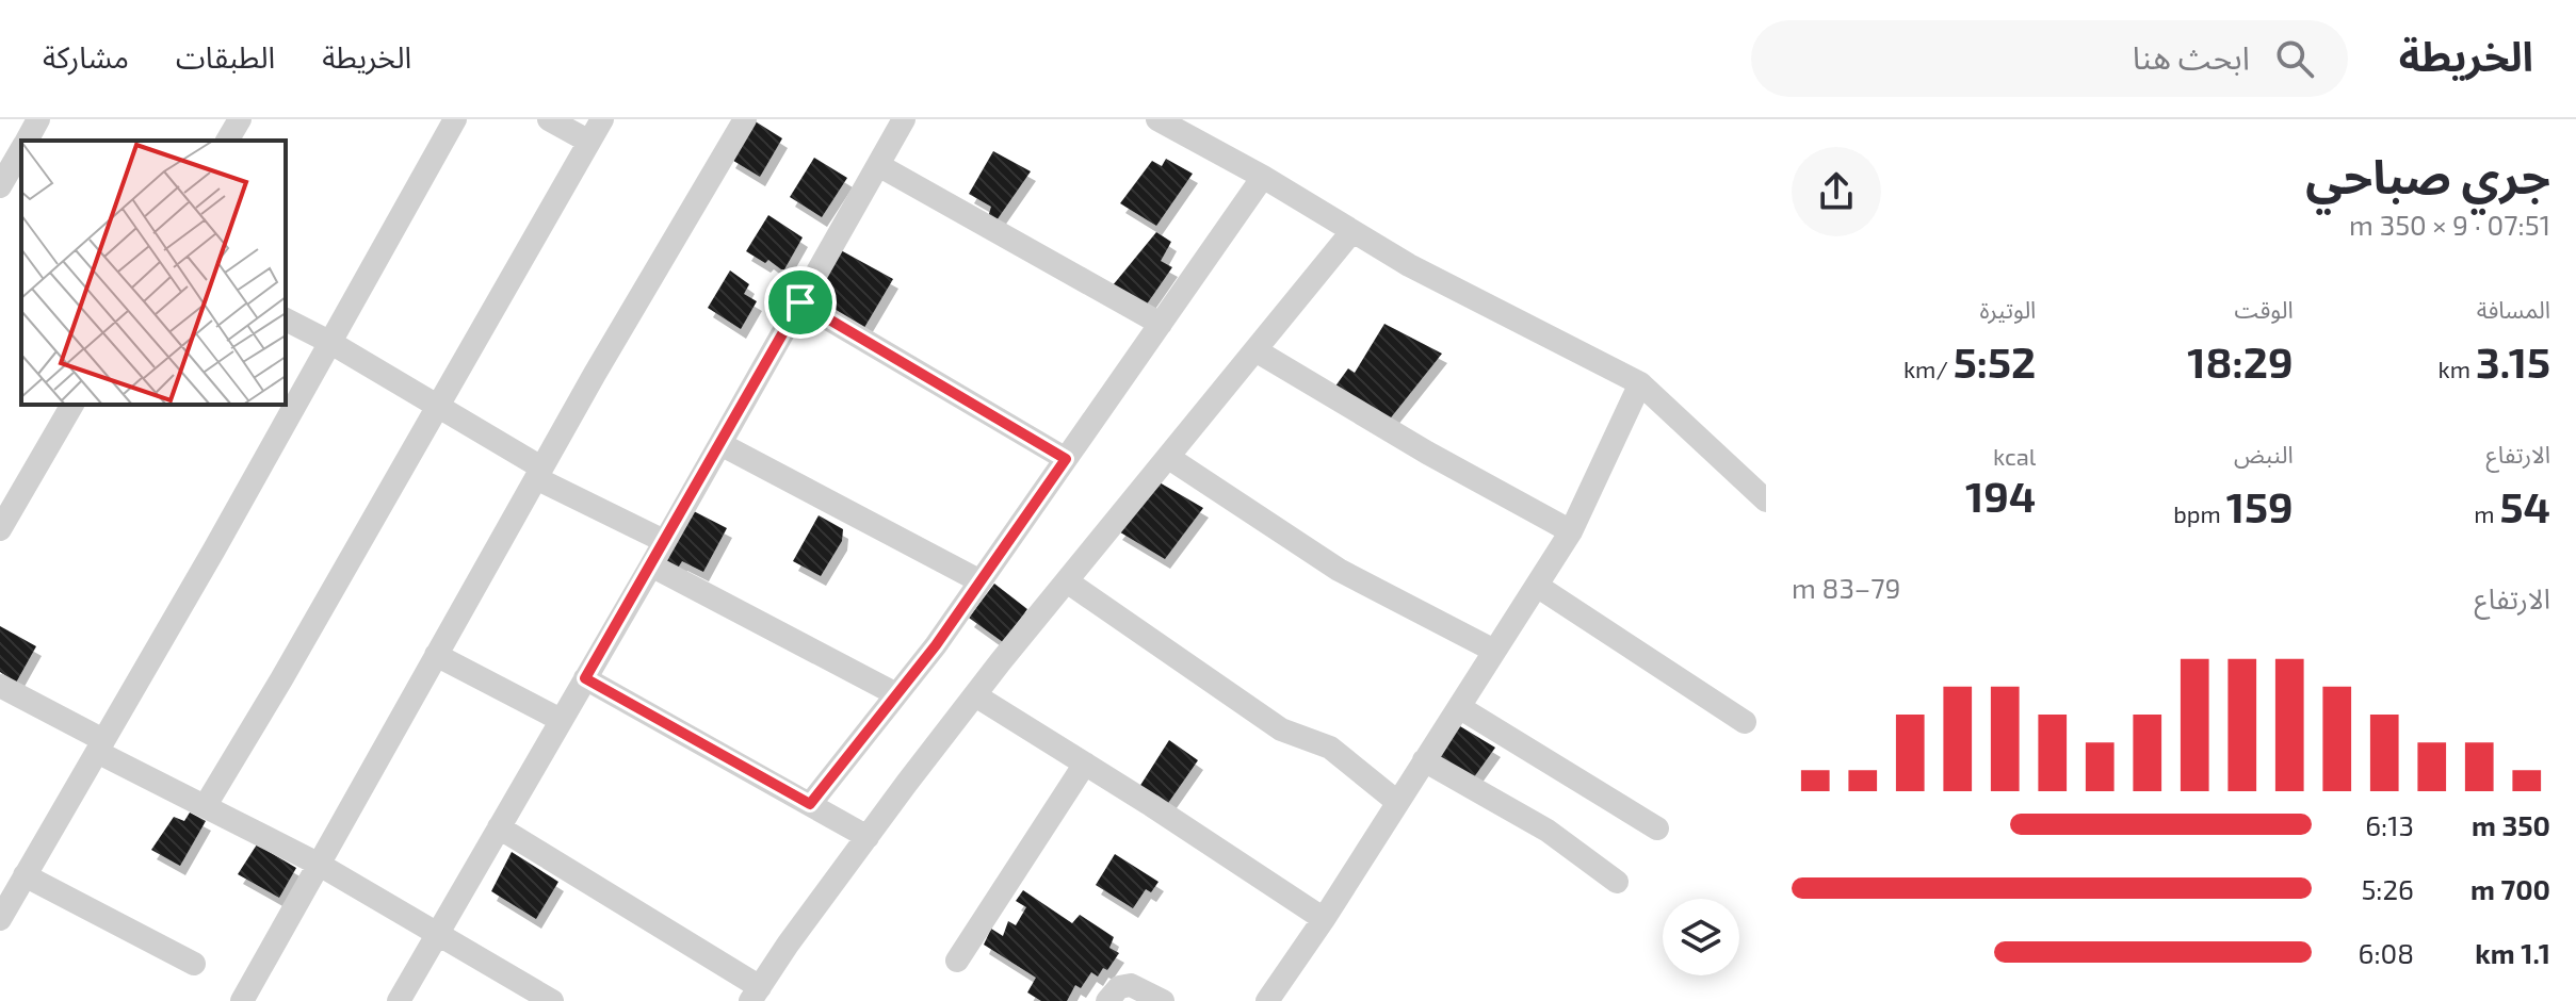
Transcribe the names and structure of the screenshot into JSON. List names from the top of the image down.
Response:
{
  "page": {
    "header": "الخريطة",
    "search": "ابحث هنا",
    "nav": ["الخريطة", "الطبقات", "مشاركة"],
    "heading": ["جري صباحي", "07:51 · 9 × 350 m"],
    "stats": [
      ["المسافة", "3.15 km"],
      ["الوقت", "18:29"],
      ["الوتيرة", "5:52 /km"],
      ["الارتفاع", "54 m"],
      ["النبض", "159 bpm"],
      ["kcal", "194"]
    ],
    "chart": ["الارتفاع", "79–83 m"],
    "list": [
      {
        "name": "350 m",
        "note": "6:13"
      },
      {
        "name": "700 m",
        "note": "5:26"
      },
      {
        "name": "1.1 km",
        "note": "6:08"
      }
    ]
  }
}
